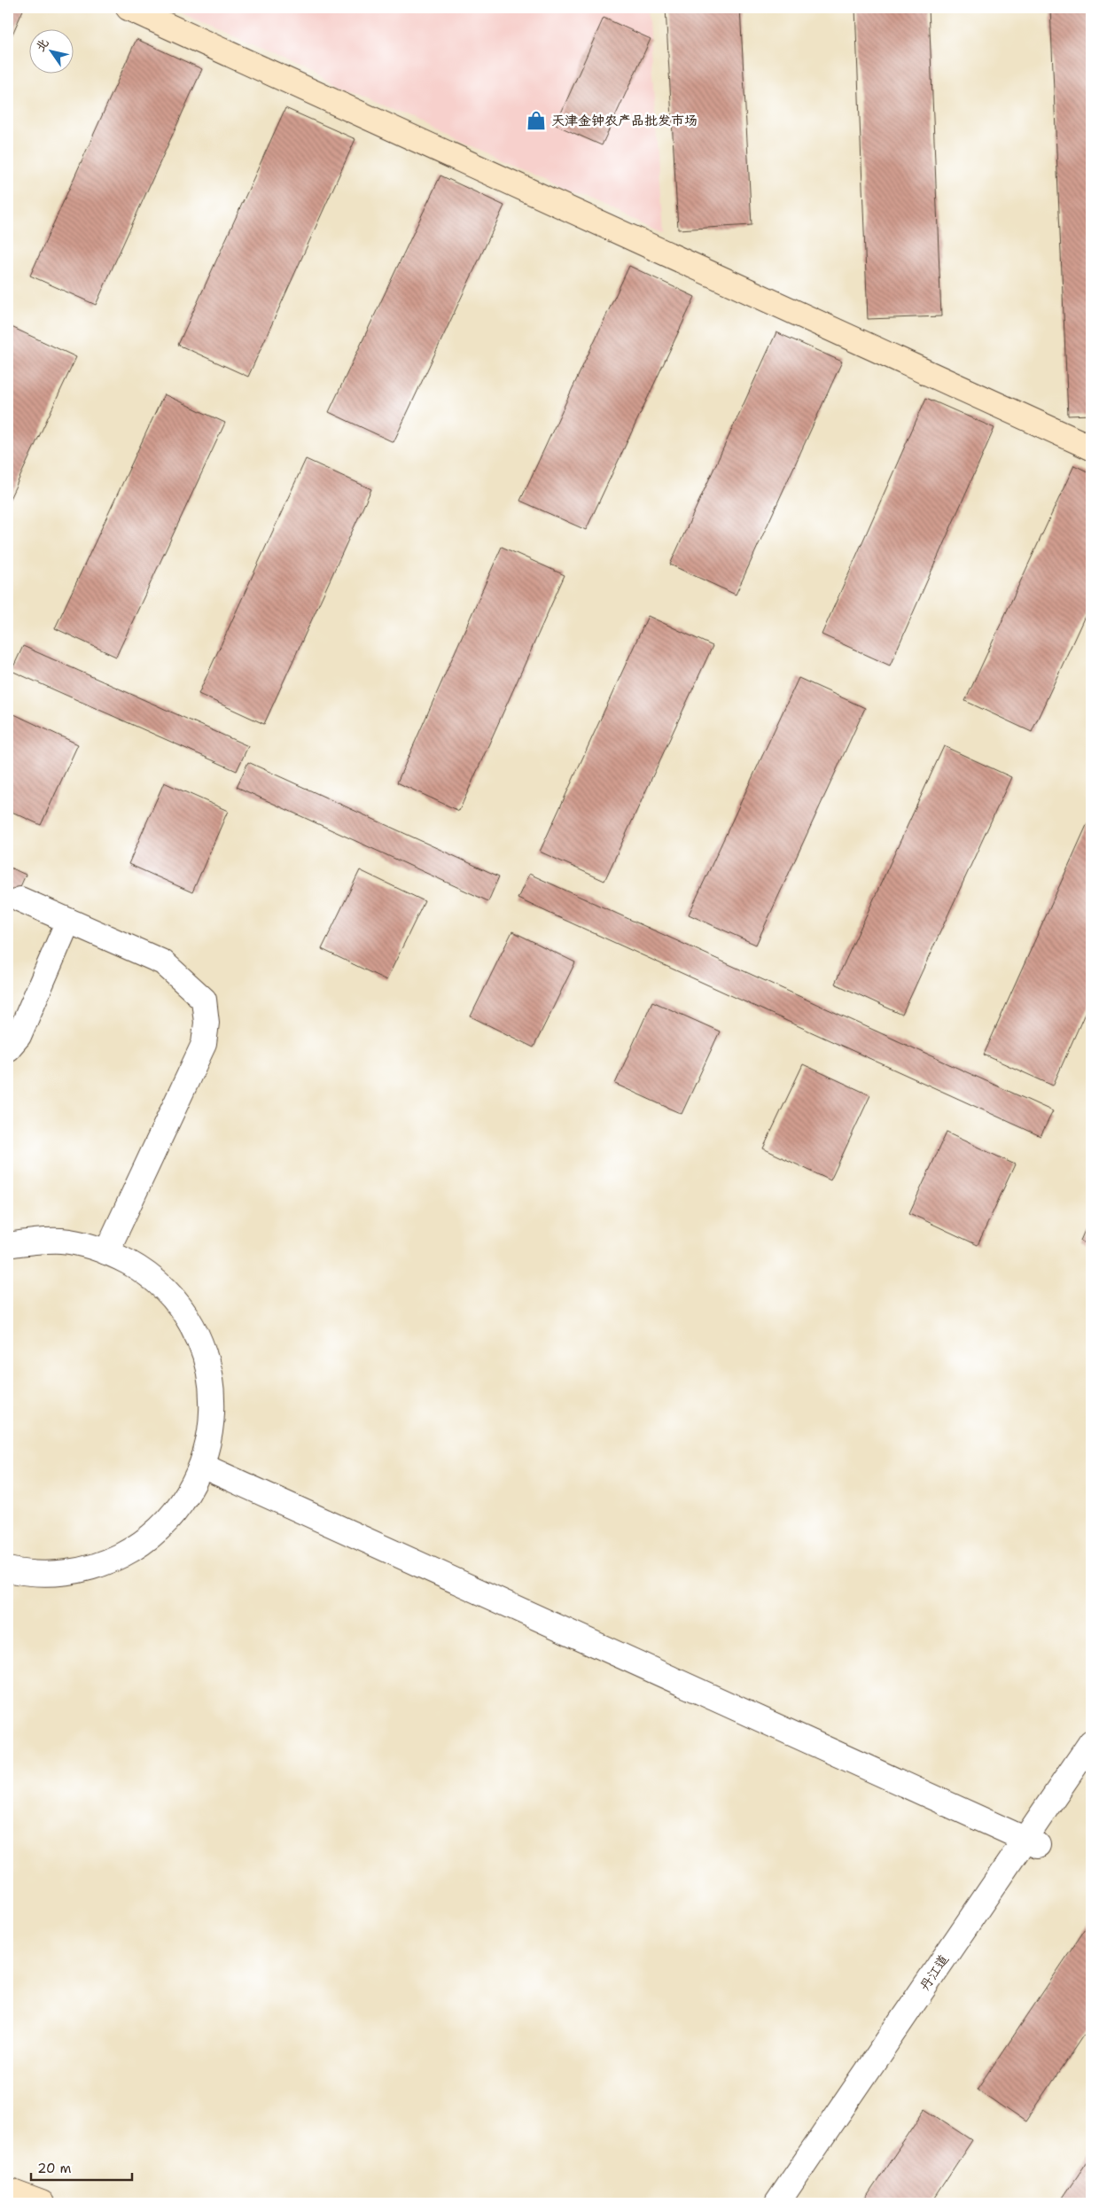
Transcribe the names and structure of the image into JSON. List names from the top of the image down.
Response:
{
  "streets": {
    "street": ["丹江道"]
  },
  "places": {
    "shop": ["天津金钟农产品批发市场"]
  },
  "scale_bar": "20 m",
  "north": "top left"
}
